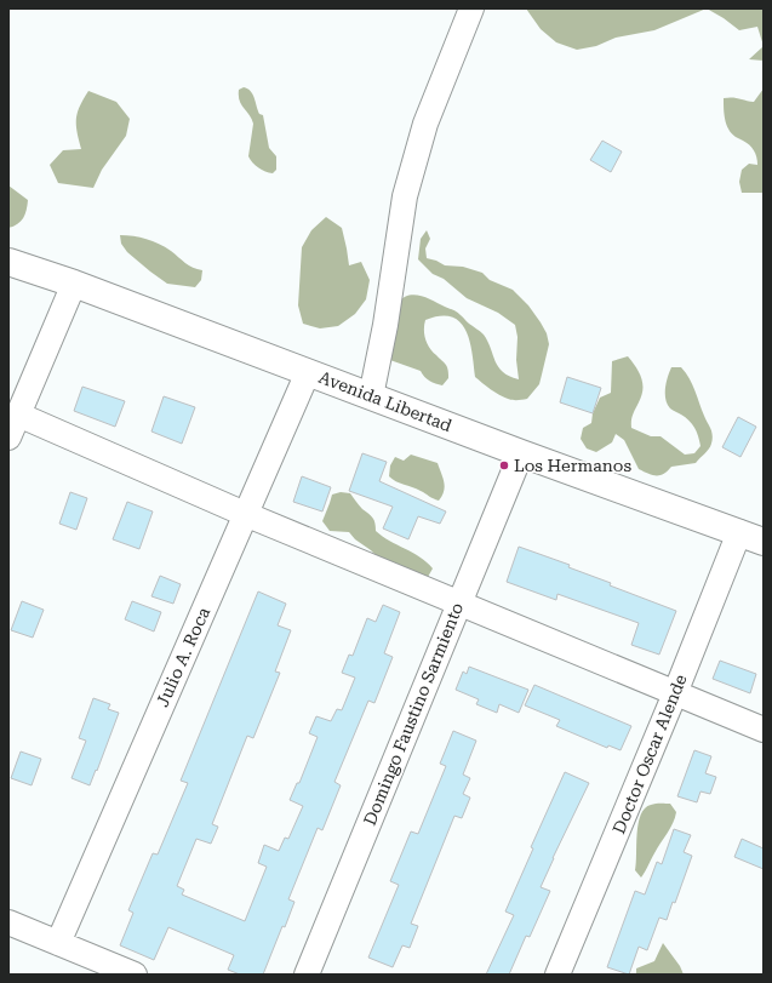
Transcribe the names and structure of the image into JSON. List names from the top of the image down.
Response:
{
  "streets": {
    "main road": ["Avenida Libertad"],
    "street": ["Julio A. Roca", "Domingo Faustino Sarmiento", "Doctor Oscar Alende"]
  },
  "crossings": [
    ["Avenida Libertad", "Julio A. Roca"],
    ["Avenida Libertad", "Domingo Faustino Sarmiento"],
    ["Avenida Libertad", "Doctor Oscar Alende"]
  ],
  "places": ["Los Hermanos"]
}
